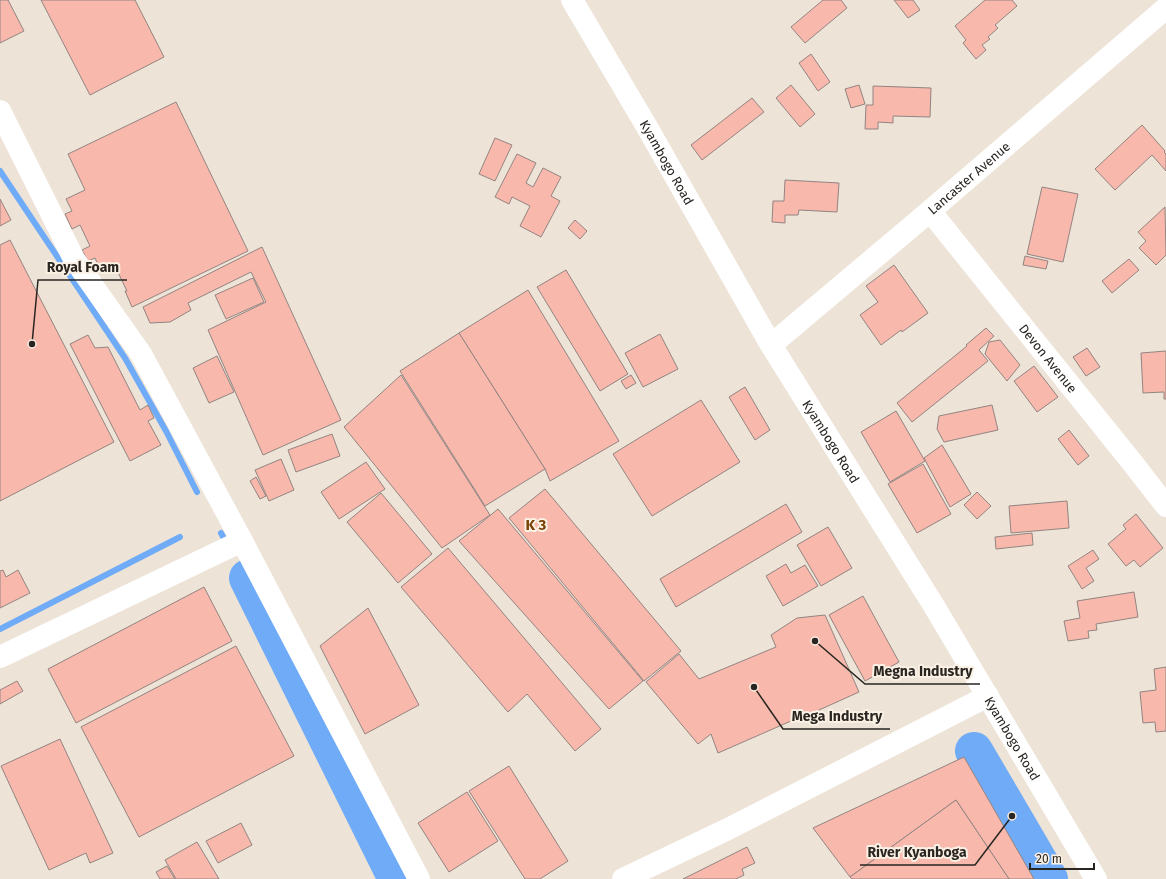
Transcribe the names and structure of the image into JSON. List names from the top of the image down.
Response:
{
  "streets": {
    "street": ["Kyambogo Road", "Lancaster Avenue", "Devon Avenue"]
  },
  "crossings": [
    ["Kyambogo Road", "Lancaster Avenue"],
    ["Lancaster Avenue", "Devon Avenue"]
  ],
  "districts": ["K 3"],
  "places": [
    "Royal Foam",
    "Megna Industry",
    "Mega Industry",
    "River Kyanboga"
  ],
  "scale_bar": "20 m"
}
